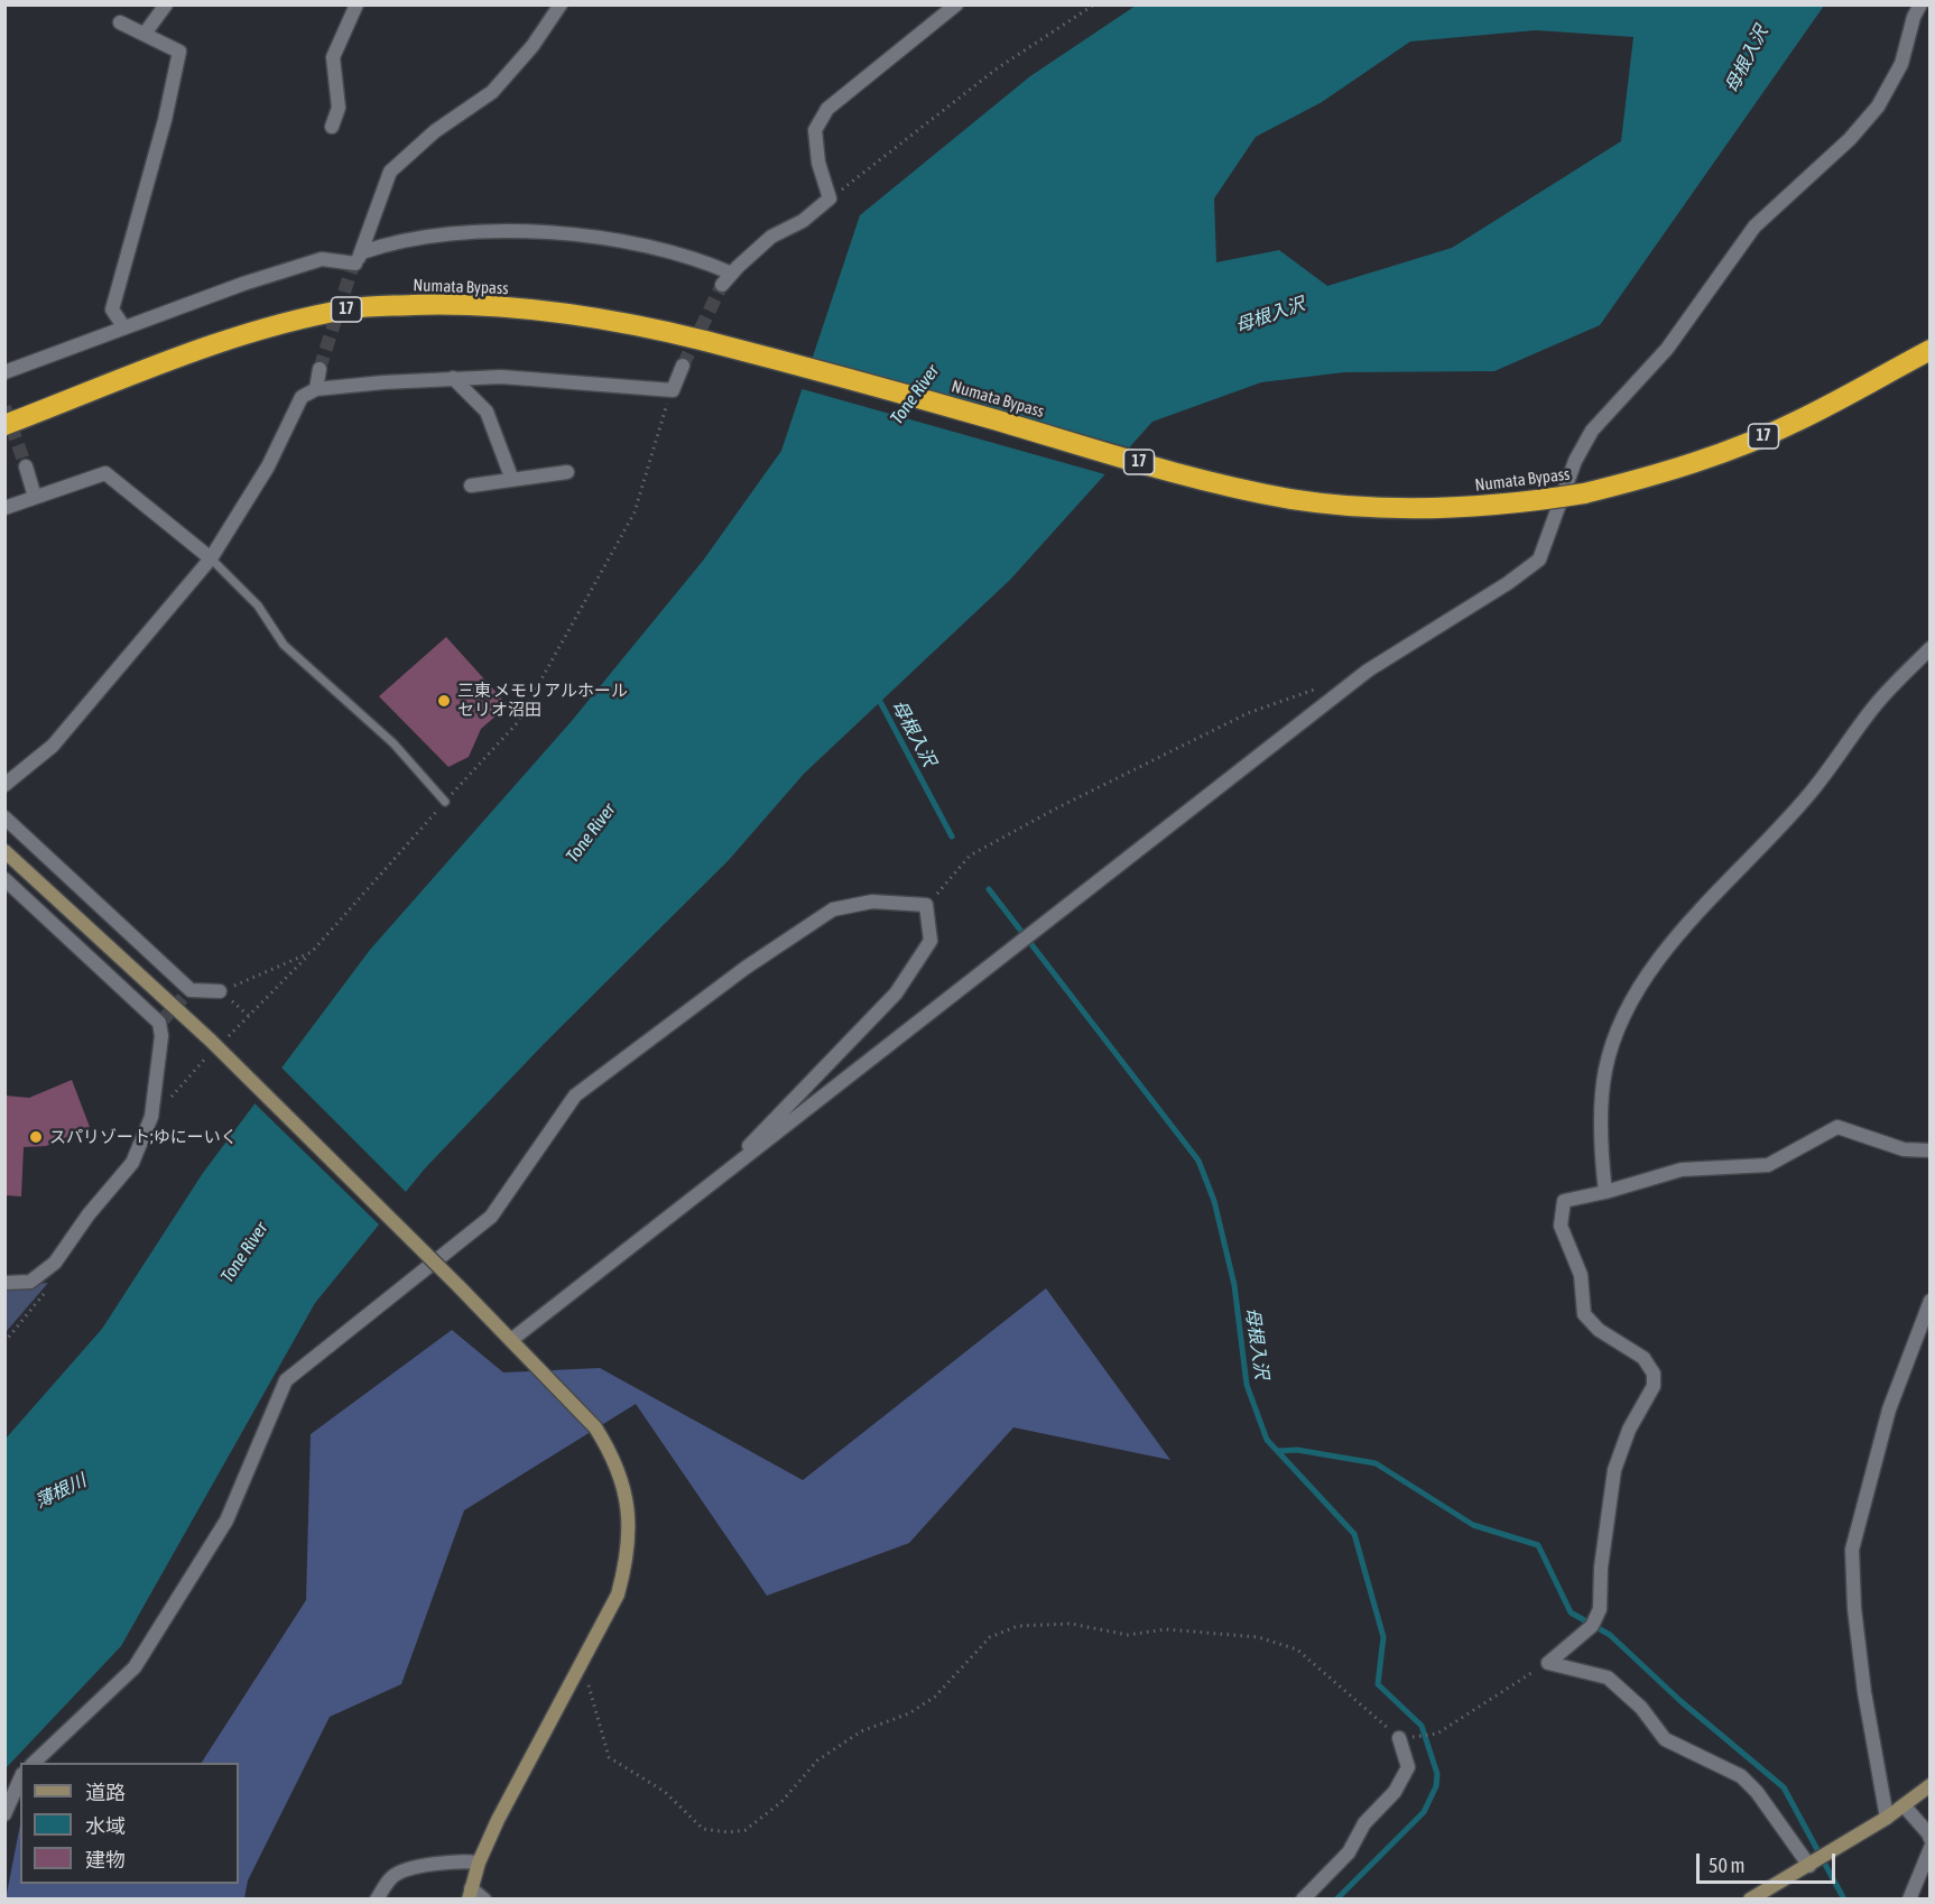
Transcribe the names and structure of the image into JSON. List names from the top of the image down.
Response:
{
  "streets": {
    "highway": ["Numata Bypass", "17"]
  },
  "water": ["母根入沢", "Tone River", "薄根川"],
  "places": ["三東 メモリアルホール セリオ沼田", "スパリゾート;ゆにーいく"],
  "legend": ["道路", "水域", "建物"],
  "scale_bar": "50 m"
}
